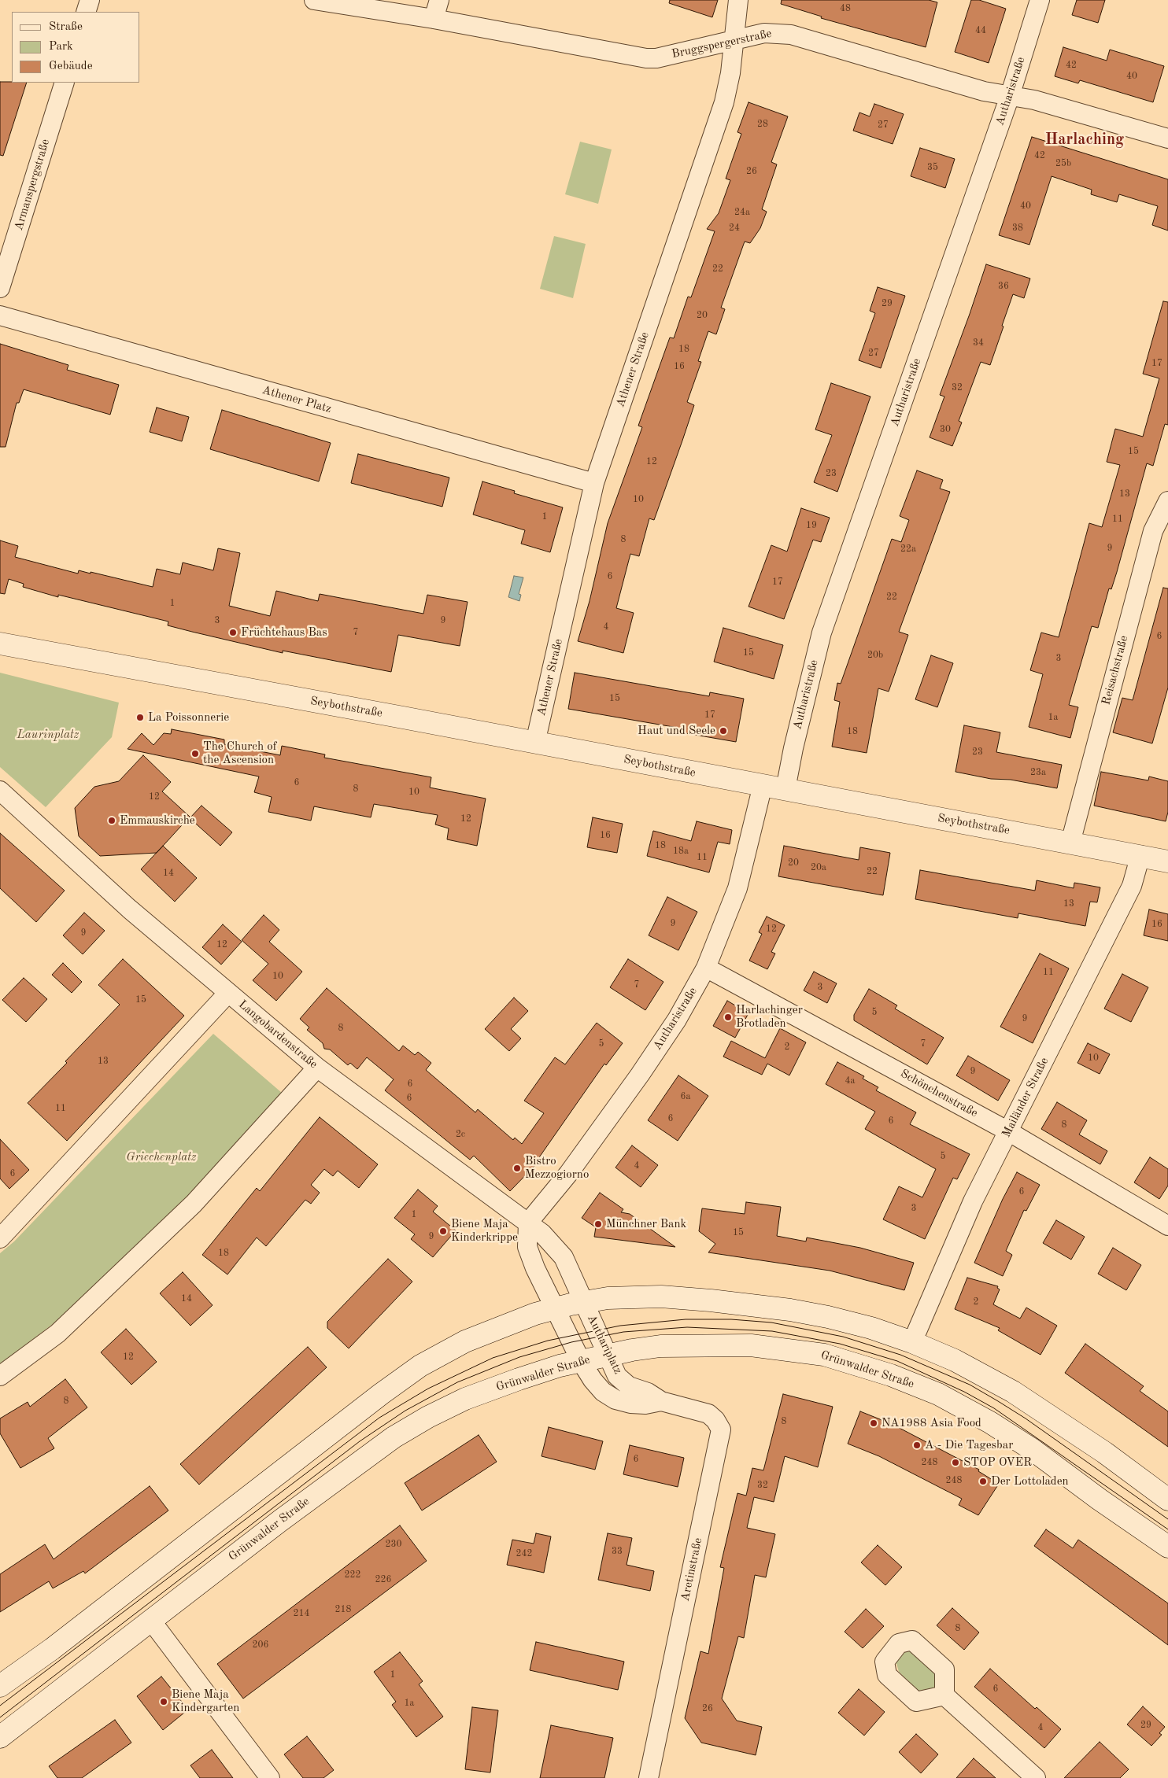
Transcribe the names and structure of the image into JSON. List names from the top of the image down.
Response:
{
  "streets": {
    "main road": ["Seybothstraße", "Grünwalder Straße"],
    "street": [
      "Bruggspergerstraße",
      "Autharistraße",
      "Armanspergstraße",
      "Athener Straße",
      "Athener Platz",
      "Reisachstraße",
      "Langobardenstraße",
      "Schönchenstraße",
      "Mailänder Straße",
      "Authariplatz",
      "Aretinstraße"
    ]
  },
  "crossings": [
    ["Bruggspergerstraße", "Autharistraße"],
    ["Bruggspergerstraße", "Athener Straße"],
    ["Autharistraße", "Seybothstraße"],
    ["Autharistraße", "Langobardenstraße"],
    ["Autharistraße", "Schönchenstraße"],
    ["Autharistraße", "Authariplatz"],
    ["Athener Straße", "Athener Platz"],
    ["Athener Straße", "Seybothstraße"],
    ["Reisachstraße", "Seybothstraße"],
    ["Seybothstraße", "Mailänder Straße"],
    ["Langobardenstraße", "Authariplatz"],
    ["Schönchenstraße", "Mailänder Straße"],
    ["Authariplatz", "Grünwalder Straße"],
    ["Authariplatz", "Aretinstraße"]
  ],
  "districts": ["Harlaching"],
  "parks": ["Laurinplatz", "Griechenplatz"],
  "places": [
    "Früchtehaus Bas",
    "La Poissonnerie",
    "Haut und Seele",
    "The Church of the Ascension",
    "Emmauskirche",
    "Harlachinger Brotladen",
    "Bistro Mezzogiorno",
    "Münchner Bank",
    "Biene Maja Kinderkrippe",
    "NA1988 Asia Food",
    "A - Die Tagesbar",
    "STOP OVER",
    "Der Lottoladen",
    "Biene Maja Kindergarten"
  ],
  "house_numbers": [
    "48",
    "44",
    "42",
    "40",
    "28",
    "27",
    "42",
    "25b",
    "35",
    "26",
    "40",
    "24a",
    "24",
    "38",
    "22",
    "36",
    "29",
    "20",
    "34",
    "18",
    "27",
    "17",
    "16",
    "32",
    "30",
    "15",
    "12",
    "23",
    "13",
    "10",
    "1",
    "11",
    "19",
    "8",
    "9",
    "22a",
    "6",
    "17",
    "22",
    "1",
    "3",
    "9",
    "4",
    "7",
    "6",
    "15",
    "20b",
    "3",
    "15",
    "17",
    "1a",
    "18",
    "23",
    "23a",
    "6",
    "8",
    "10",
    "12",
    "12",
    "16",
    "18",
    "18a",
    "11",
    "20",
    "20a",
    "22",
    "14",
    "13",
    "9",
    "16",
    "12",
    "9",
    "12",
    "11",
    "10",
    "7",
    "3",
    "15",
    "5",
    "9",
    "8",
    "5",
    "7",
    "2",
    "10",
    "13",
    "9",
    "4a",
    "6",
    "6a",
    "6",
    "11",
    "6",
    "6",
    "8",
    "2c",
    "5",
    "4",
    "6",
    "6",
    "3",
    "1",
    "15",
    "9",
    "18",
    "14",
    "2",
    "12",
    "8",
    "8",
    "6",
    "248",
    "248",
    "32",
    "230",
    "33",
    "242",
    "222",
    "226",
    "218",
    "214",
    "8",
    "206",
    "1",
    "6",
    "1a",
    "26",
    "29",
    "4"
  ],
  "legend": ["Straße", "Park", "Gebäude"]
}
